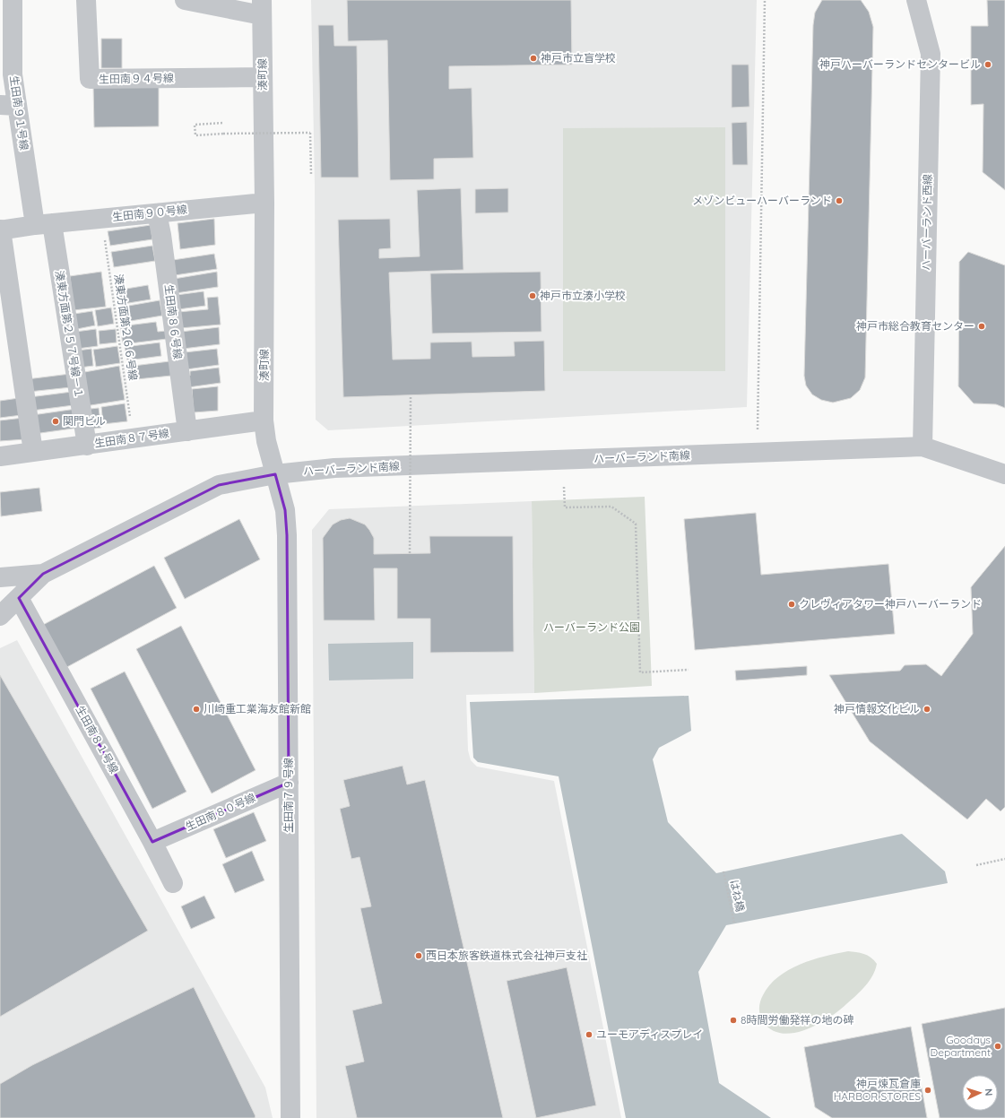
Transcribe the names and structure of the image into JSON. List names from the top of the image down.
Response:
{
  "streets": {
    "street": [
      "湊町線",
      "生田南９４号線",
      "生田南９１号線",
      "生田南９０号線",
      "ハーバーランド西線",
      "生田南８６号線",
      "湊東方面第２５７号線－１",
      "生田南８７号線",
      "ハーバーランド南線",
      "生田南８１号線",
      "生田南７９号線",
      "生田南８０号線"
    ],
    "path": ["湊東方面第２６６号線", "はね橋"]
  },
  "crossings": [
    ["湊町線", "生田南９４号線"],
    ["湊町線", "生田南９０号線"],
    ["湊町線", "生田南８７号線"],
    ["湊町線", "ハーバーランド南線"],
    ["湊町線", "生田南７９号線"],
    ["生田南９１号線", "生田南９０号線"],
    ["生田南９１号線", "湊東方面第２５７号線－１"],
    ["生田南９０号線", "生田南８６号線"],
    ["生田南９０号線", "湊東方面第２６６号線"],
    ["生田南９０号線", "湊東方面第２５７号線－１"],
    ["ハーバーランド西線", "ハーバーランド南線"],
    ["生田南８６号線", "生田南８７号線"],
    ["湊東方面第２６６号線", "生田南８７号線"],
    ["湊東方面第２５７号線－１", "生田南８７号線"],
    ["ハーバーランド南線", "生田南７９号線"],
    ["生田南８１号線", "生田南８０号線"],
    ["生田南７９号線", "生田南８０号線"]
  ],
  "parks": ["ハーバーランド公園"],
  "places": [
    "神戸市立盲学校",
    "神戸ハーバーランドセンタービル",
    "メゾンビューハーバーランド",
    "神戸市立湊小学校",
    "神戸市総合教育センター",
    "関門ビル",
    "クレヴィアタワー神戸ハーバーランド",
    "川崎重工業海友館新館",
    "神戸情報文化ビル",
    "西日本旅客鉄道株式会社神戸支社",
    "8時間労働発祥の地の碑",
    "ユーモアディスプレイ",
    "Goodays Department",
    "神戸煉瓦倉庫 HARBOR STORES"
  ],
  "north": "right"
}
